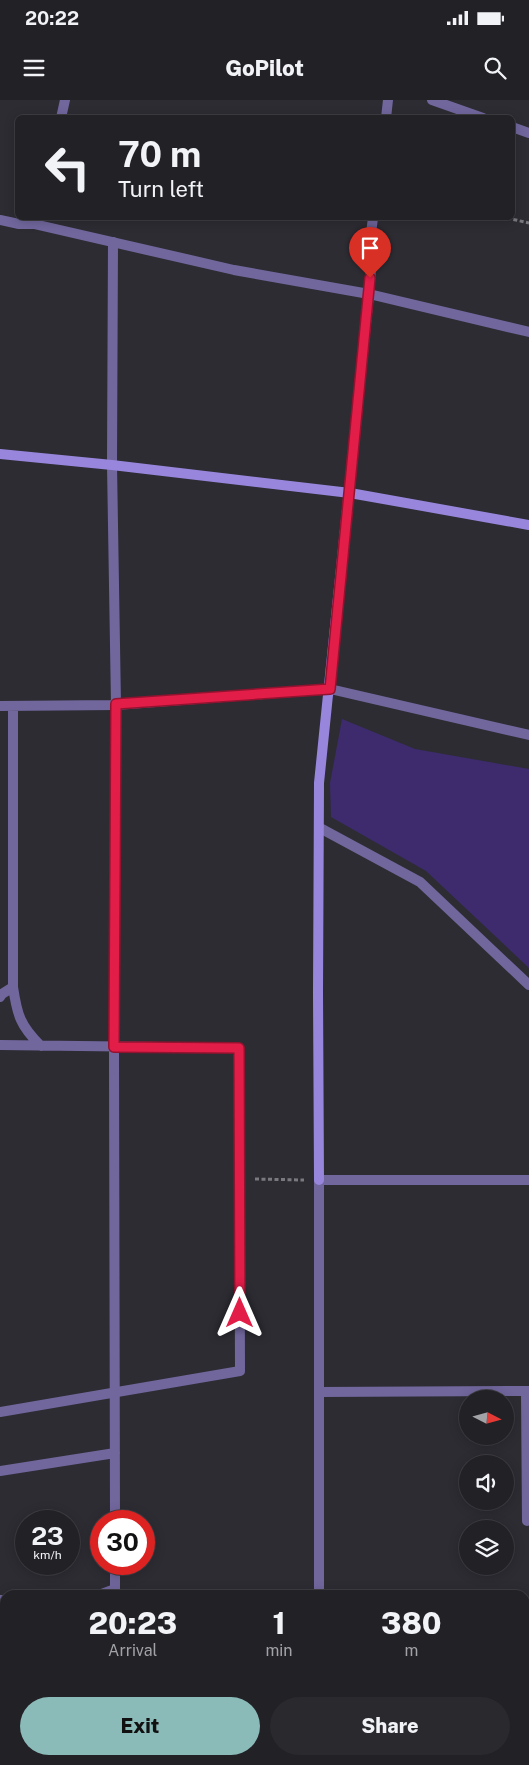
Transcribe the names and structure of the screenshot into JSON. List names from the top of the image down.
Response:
{
  "north": "right",
  "page": {
    "status": "20:22",
    "header": "GoPilot",
    "turn": ["70 m", "Turn left"],
    "speed": "23 km/h",
    "limit": "30",
    "eta": [
      "20:23",
      "Arrival",
      "1",
      "min",
      "380",
      "m"
    ],
    "buttons": ["Exit", "Share"]
  }
}
